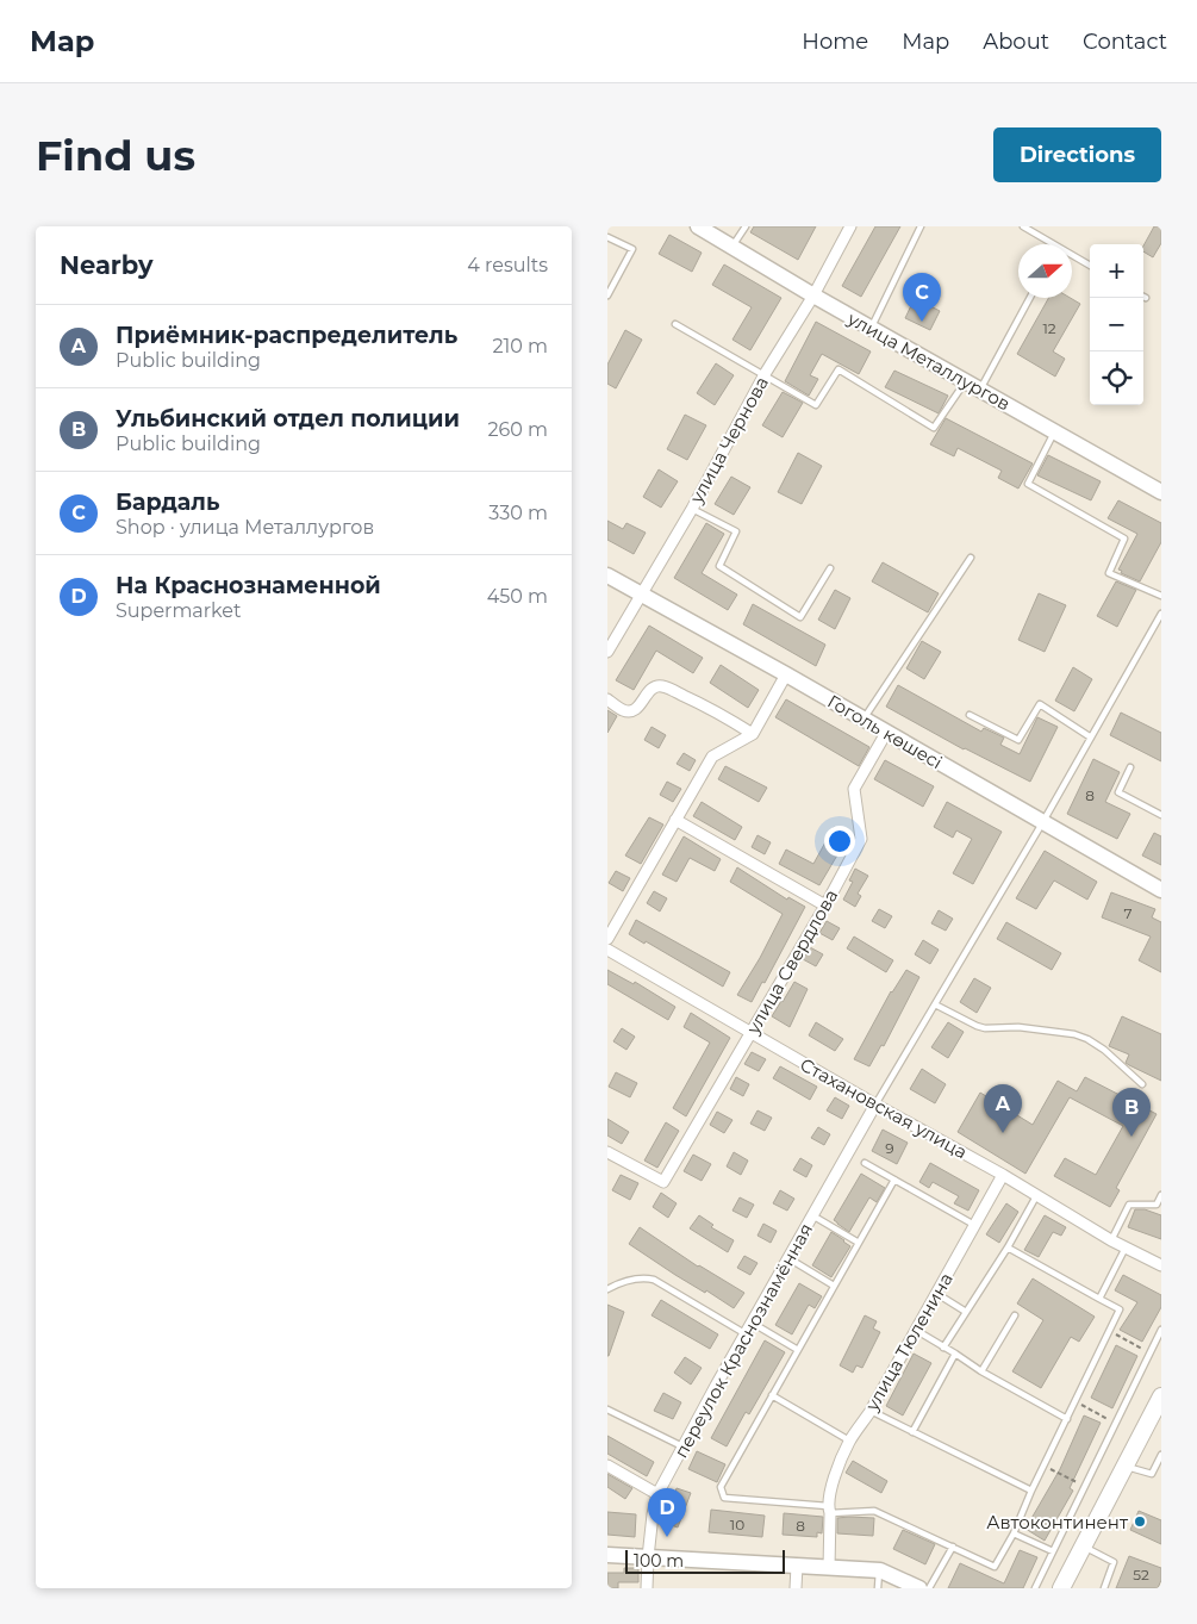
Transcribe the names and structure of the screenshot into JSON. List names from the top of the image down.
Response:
{
  "streets": {
    "main road": ["улица Металлургов", "Гоголь көшесі"],
    "street": [
      "улица Чернова",
      "улица Свердлова",
      "Стахановская улица",
      "переулок Краснознамённая",
      "улица Тюленина"
    ]
  },
  "crossings": [
    ["улица Металлургов", "улица Чернова"],
    ["улица Чернова", "Гоголь көшесі"],
    ["Гоголь көшесі", "улица Свердлова"],
    ["улица Свердлова", "Стахановская улица"],
    ["Стахановская улица", "переулок Краснознамённая"],
    ["Стахановская улица", "улица Тюленина"]
  ],
  "places": ["Автоконтинент"],
  "house_numbers": [
    "12",
    "8",
    "7",
    "9",
    "10",
    "8",
    "52"
  ],
  "scale_bar": "100 m",
  "north": "right",
  "page": {
    "header": "Map",
    "nav": [
      "Home",
      "Map",
      "About",
      "Contact"
    ],
    "buttons": "Directions",
    "title": "Find us",
    "heading": ["Nearby", "4 results"],
    "map_buttons": ["+", "−"],
    "pins": [
      "C",
      "A",
      "B",
      "D"
    ],
    "list": [
      {
        "mark": "A",
        "name": "Приёмник-распределитель",
        "note": "Public building",
        "value": "210 m"
      },
      {
        "mark": "B",
        "name": "Ульбинский отдел полиции",
        "note": "Public building",
        "value": "260 m"
      },
      {
        "mark": "C",
        "name": "Бардаль",
        "note": "Shop · улица Металлургов",
        "value": "330 m"
      },
      {
        "mark": "D",
        "name": "На Краснознаменной",
        "note": "Supermarket",
        "value": "450 m"
      }
    ],
    "scale": "100 m"
  }
}
